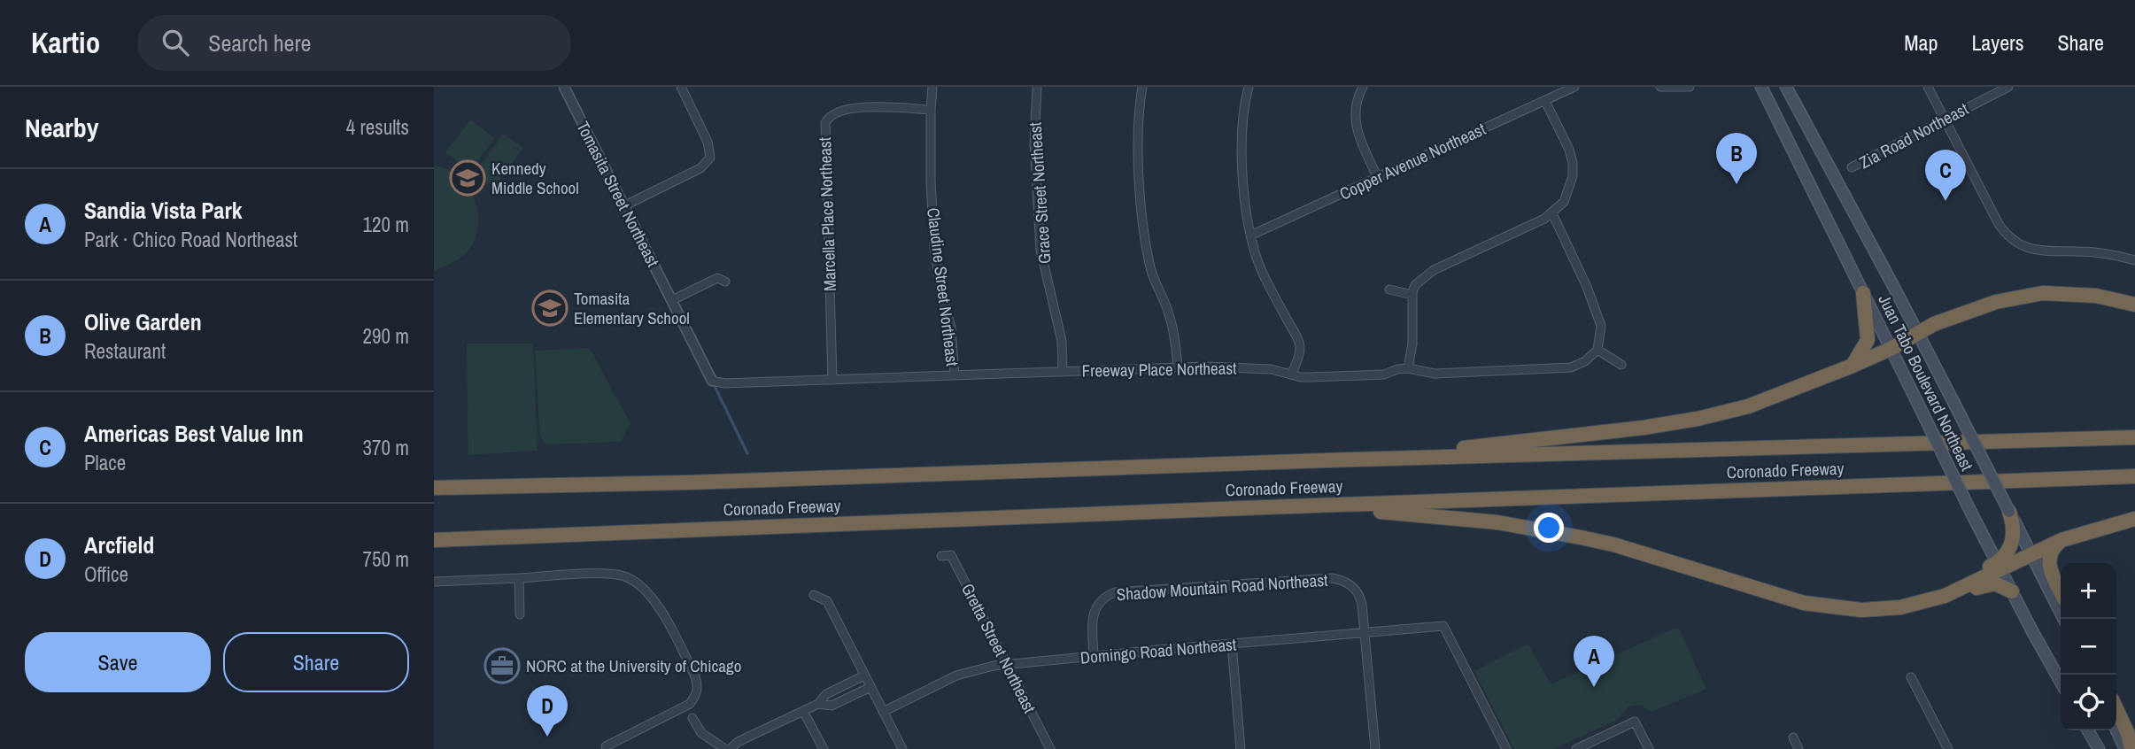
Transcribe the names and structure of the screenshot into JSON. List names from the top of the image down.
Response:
{
  "streets": {
    "highway": ["Coronado Freeway"],
    "main road": ["Juan Tabo Boulevard Northeast"],
    "street": [
      "Zia Road Northeast",
      "Copper Avenue Northeast",
      "Grace Street Northeast",
      "Tomasita Street Northeast",
      "Marcella Place Northeast",
      "Claudine Street Northeast",
      "Freeway Place Northeast",
      "Shadow Mountain Road Northeast",
      "Gretta Street Northeast",
      "Domingo Road Northeast"
    ]
  },
  "crossings": [
    ["Grace Street Northeast", "Freeway Place Northeast"],
    ["Tomasita Street Northeast", "Freeway Place Northeast"],
    ["Marcella Place Northeast", "Claudine Street Northeast"],
    ["Marcella Place Northeast", "Freeway Place Northeast"],
    ["Claudine Street Northeast", "Freeway Place Northeast"],
    ["Shadow Mountain Road Northeast", "Domingo Road Northeast"],
    ["Gretta Street Northeast", "Domingo Road Northeast"]
  ],
  "places": {
    "school or university": ["Kennedy Middle School", "Tomasita Elementary School"],
    "office": ["NORC at the University of Chicago"]
  },
  "page": {
    "header": "Kartio",
    "search": "Search here",
    "nav": ["Map", "Layers", "Share"],
    "heading": ["Nearby", "4 results"],
    "pins": [
      "B",
      "C",
      "A",
      "D"
    ],
    "list": [
      {
        "mark": "A",
        "name": "Sandia Vista Park",
        "note": "Park · Chico Road Northeast",
        "value": "120 m"
      },
      {
        "mark": "B",
        "name": "Olive Garden",
        "note": "Restaurant",
        "value": "290 m"
      },
      {
        "mark": "C",
        "name": "Americas Best Value Inn",
        "note": "Place",
        "value": "370 m"
      },
      {
        "mark": "D",
        "name": "Arcfield",
        "note": "Office",
        "value": "750 m"
      }
    ],
    "map_buttons": ["+", "−"],
    "buttons": ["Save", "Share"]
  }
}
